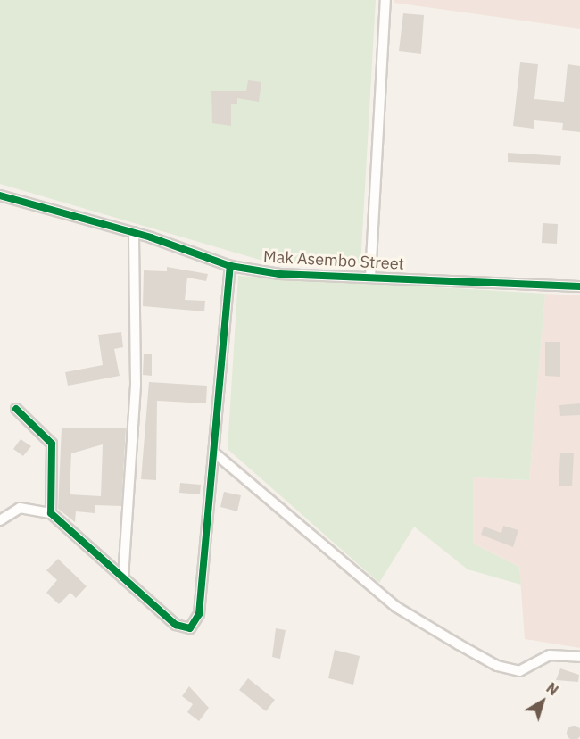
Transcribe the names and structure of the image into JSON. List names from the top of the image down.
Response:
{
  "streets": {
    "street": ["Mak Asembo Street"]
  },
  "north": "top right"
}
